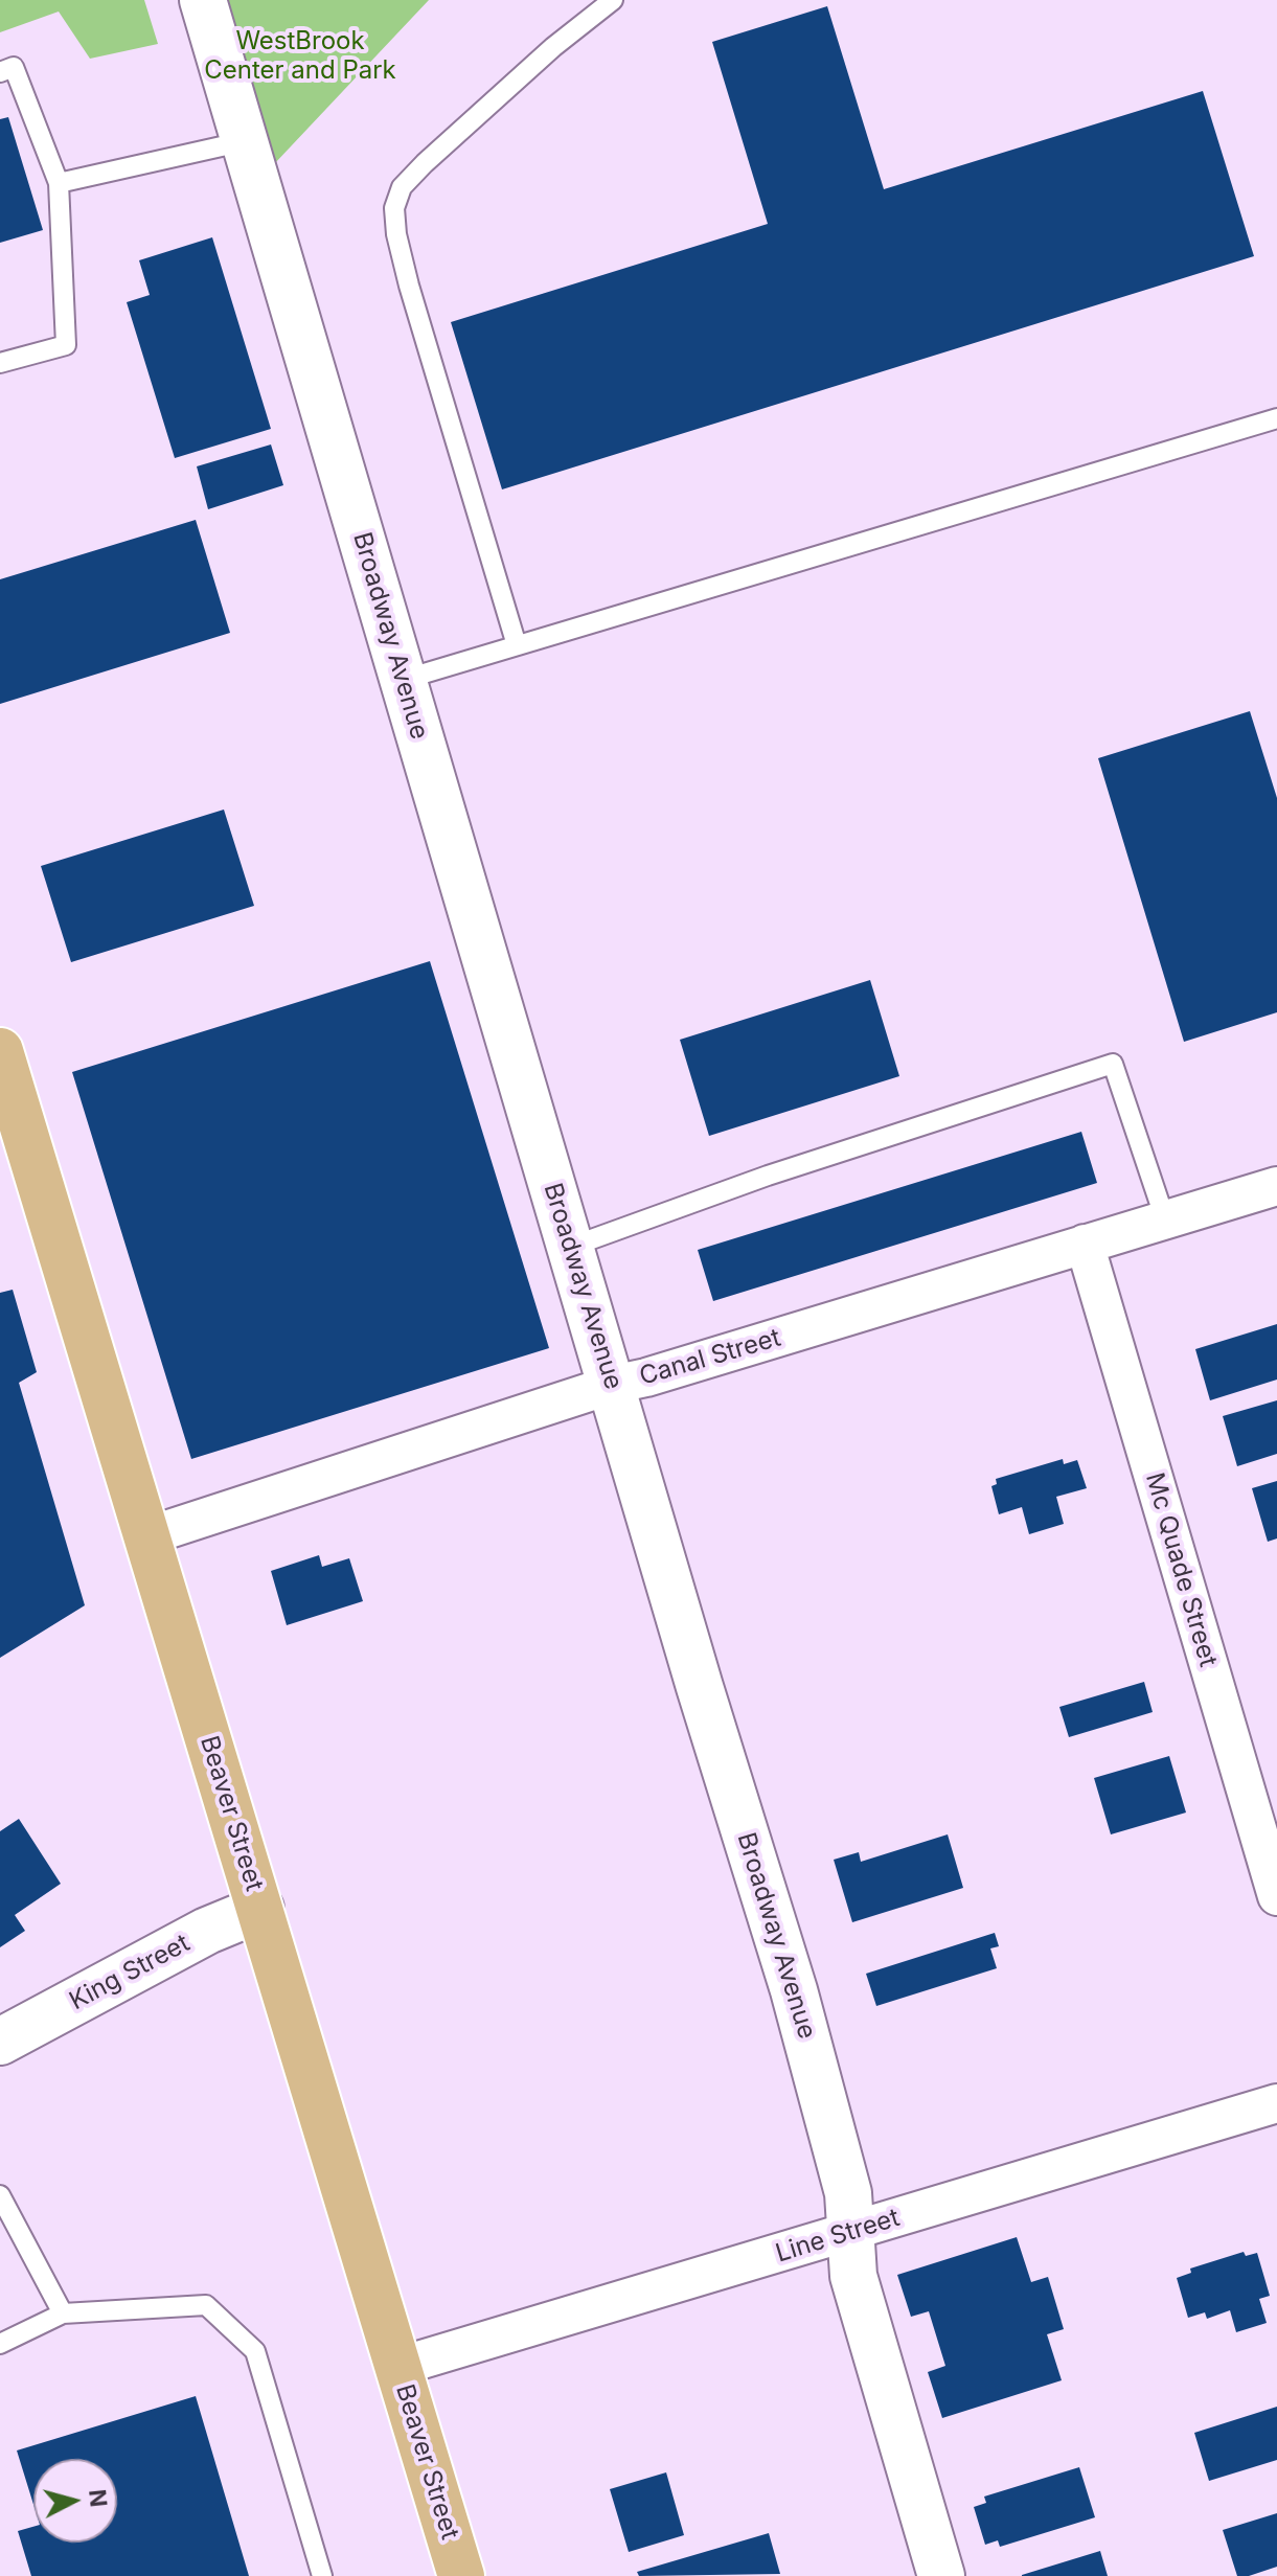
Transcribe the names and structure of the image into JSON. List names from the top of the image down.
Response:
{
  "streets": {
    "main road": ["Beaver Street"],
    "street": [
      "Broadway Avenue",
      "Canal Street",
      "Mc Quade Street",
      "King Street",
      "Line Street"
    ]
  },
  "crossings": [
    ["Broadway Avenue", "Canal Street"],
    ["Broadway Avenue", "Line Street"],
    ["Canal Street", "Mc Quade Street"],
    ["Canal Street", "Beaver Street"],
    ["Beaver Street", "King Street"],
    ["Beaver Street", "Line Street"]
  ],
  "parks": ["WestBrook Center and Park"],
  "north": "right"
}
